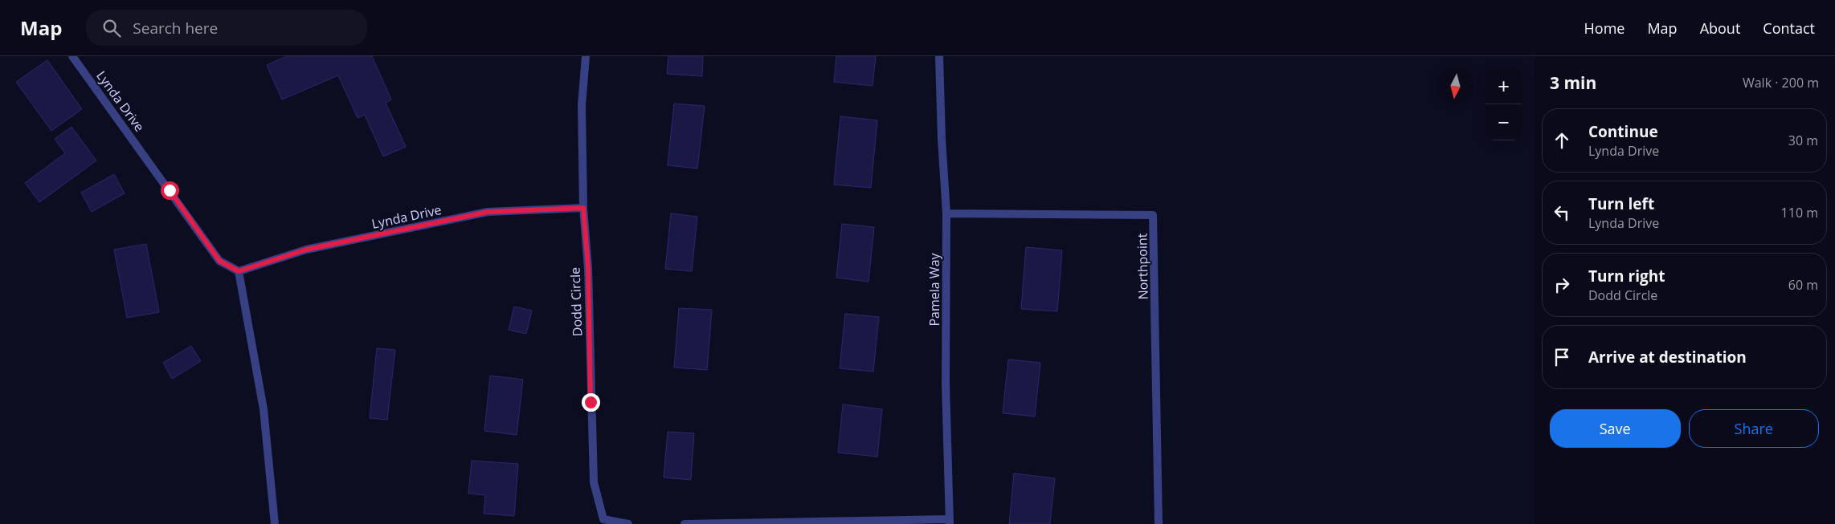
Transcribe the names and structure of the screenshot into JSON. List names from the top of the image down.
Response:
{
  "streets": {
    "street": [
      "Lynda Drive",
      "Northpoint",
      "Pamela Way",
      "Dodd Circle"
    ]
  },
  "crossings": [
    ["Lynda Drive", "Dodd Circle"],
    ["Northpoint", "Pamela Way"]
  ],
  "north": "bottom",
  "page": {
    "header": "Map",
    "search": "Search here",
    "nav": [
      "Home",
      "Map",
      "About",
      "Contact"
    ],
    "heading": ["3 min", "Walk · 200 m"],
    "map_buttons": ["+", "−"],
    "list": [
      ["Continue", "Lynda Drive", "30 m"],
      ["Turn left", "Lynda Drive", "110 m"],
      ["Turn right", "Dodd Circle", "60 m"],
      "Arrive at destination"
    ],
    "buttons": ["Save", "Share"]
  }
}
